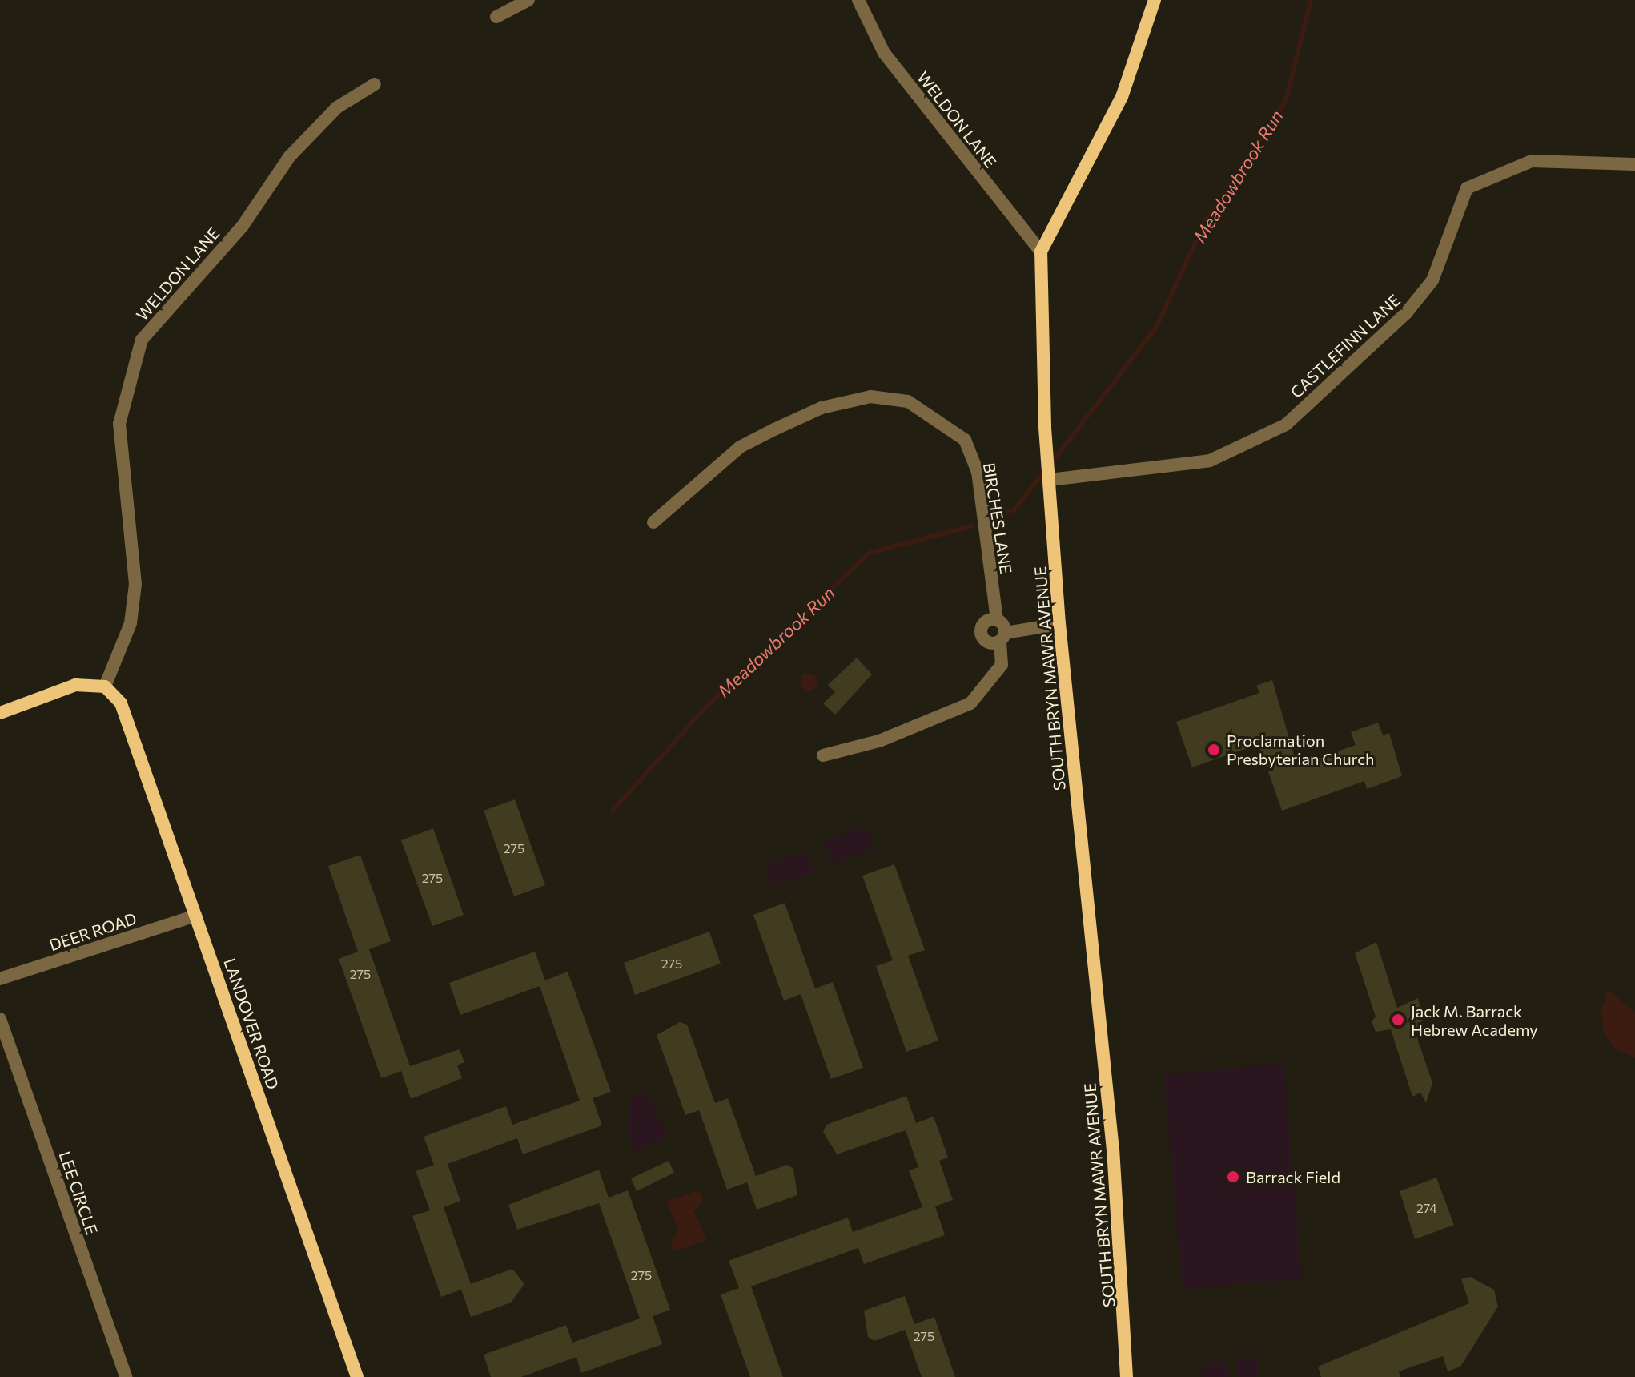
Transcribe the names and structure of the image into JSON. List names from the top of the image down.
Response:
{
  "streets": {
    "main road": ["SOUTH BRYN MAWR AVENUE", "LANDOVER ROAD"],
    "street": [
      "WELDON LANE",
      "CASTLEFINN LANE",
      "BIRCHES LANE",
      "DEER ROAD",
      "LEE CIRCLE"
    ]
  },
  "crossings": [
    ["WELDON LANE", "SOUTH BRYN MAWR AVENUE"],
    ["WELDON LANE", "LANDOVER ROAD"],
    ["CASTLEFINN LANE", "SOUTH BRYN MAWR AVENUE"],
    ["DEER ROAD", "LANDOVER ROAD"]
  ],
  "water": ["Meadowbrook Run"],
  "places": ["Proclamation Presbyterian Church", "Jack M. Barrack Hebrew Academy", "Barrack Field"],
  "house_numbers": [
    "275",
    "275",
    "275",
    "275",
    "274",
    "275",
    "275"
  ]
}
